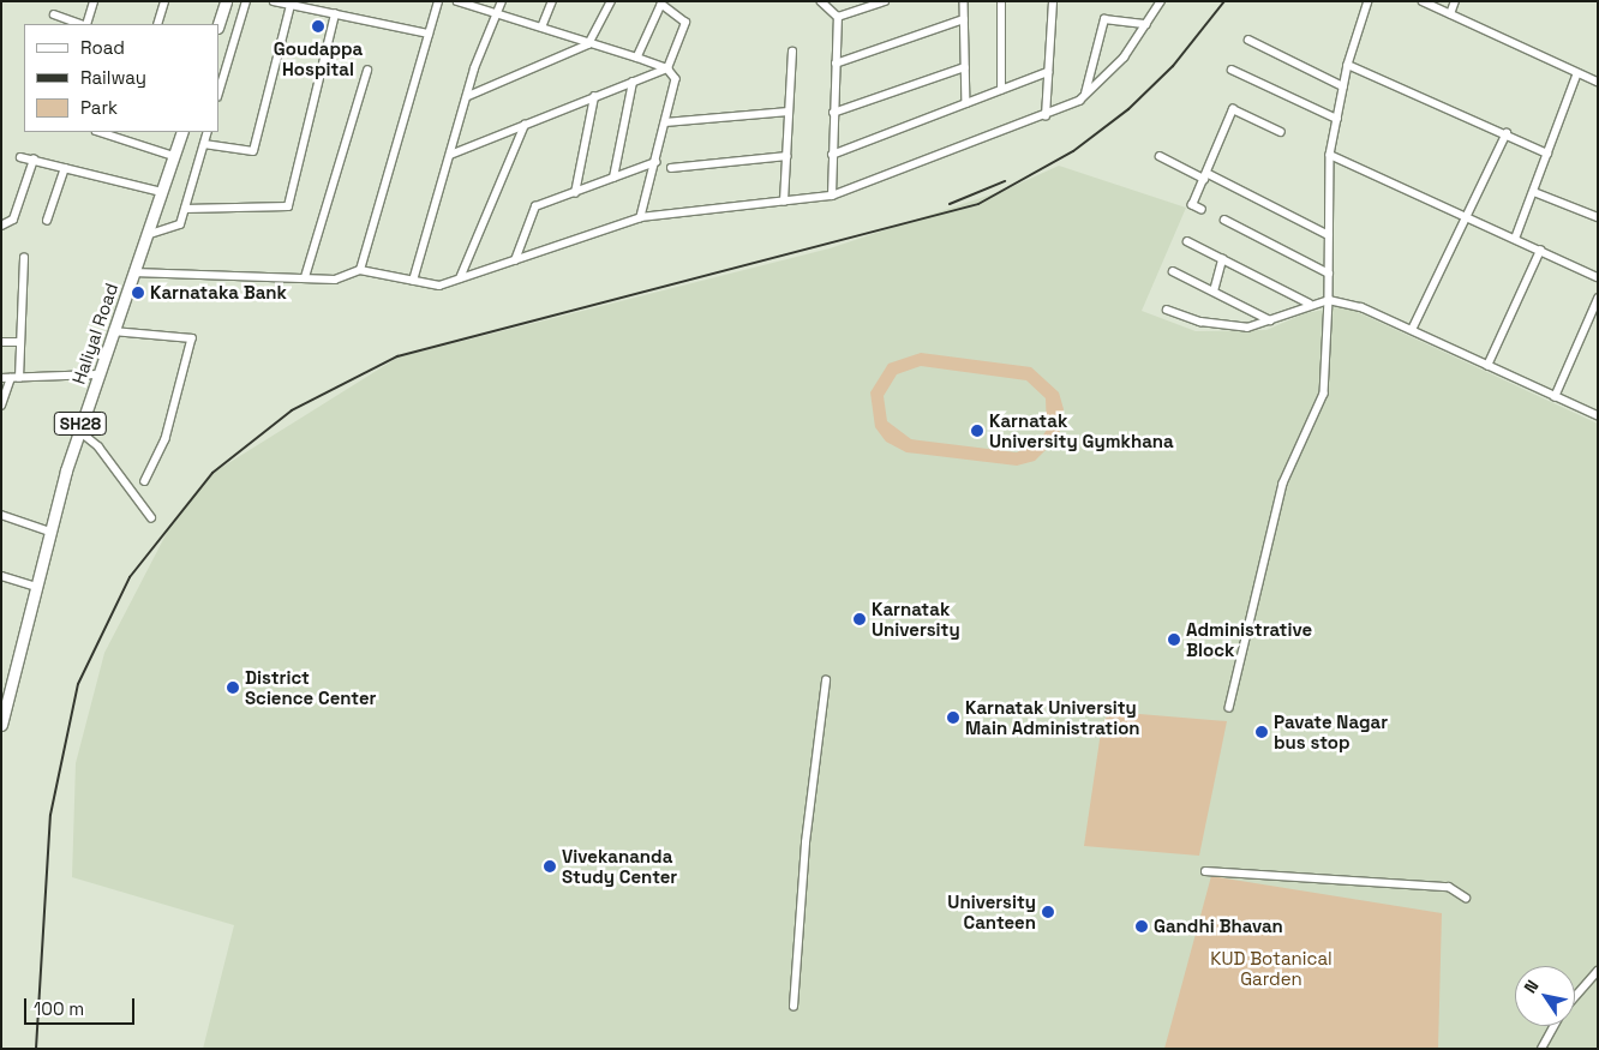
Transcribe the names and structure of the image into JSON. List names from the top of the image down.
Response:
{
  "streets": {
    "main road": ["Haliyal Road", "SH28"]
  },
  "parks": ["KUD Botanical Garden"],
  "places": [
    "Goudappa Hospital",
    "Karnataka Bank",
    "Karnatak University Gymkhana",
    "Karnatak University",
    "Administrative Block",
    "District Science Center",
    "Karnatak University Main Administration",
    "Pavate Nagar bus stop",
    "Vivekananda Study Center",
    "University Canteen",
    "Gandhi Bhavan"
  ],
  "legend": ["Road", "Railway", "Park"],
  "scale_bar": "100 m",
  "north": "top left"
}
